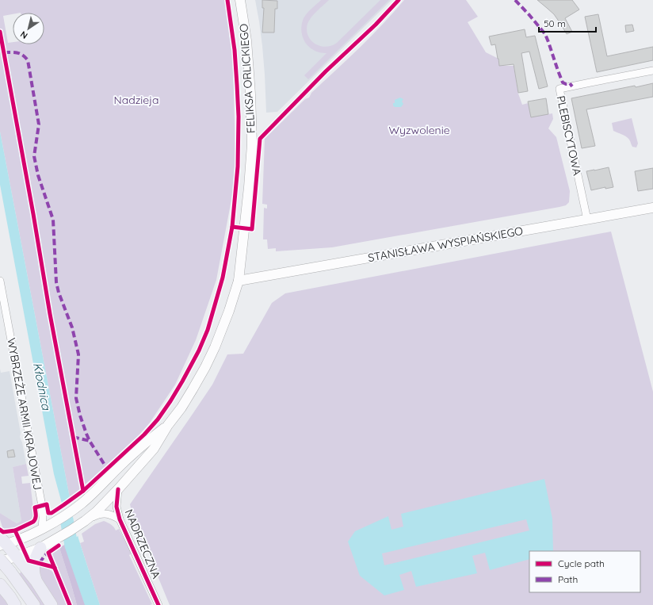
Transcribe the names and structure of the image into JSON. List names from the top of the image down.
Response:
{
  "streets": {
    "street": [
      "FELIKSA ORLICKIEGO",
      "PLEBISCYTOWA",
      "STANISŁAWA WYSPIAŃSKIEGO",
      "WYBRZEŻE ARMII KRAJOWEJ",
      "NADRZECZNA"
    ]
  },
  "crossings": [
    ["FELIKSA ORLICKIEGO", "STANISŁAWA WYSPIAŃSKIEGO"],
    ["FELIKSA ORLICKIEGO", "WYBRZEŻE ARMII KRAJOWEJ"],
    ["FELIKSA ORLICKIEGO", "NADRZECZNA"],
    ["PLEBISCYTOWA", "STANISŁAWA WYSPIAŃSKIEGO"]
  ],
  "water": ["Kłodnica"],
  "parks": ["Nadzieja", "Wyzwolenie"],
  "legend": ["Cycle path", "Path"],
  "scale_bar": "50 m",
  "north": "bottom left"
}
